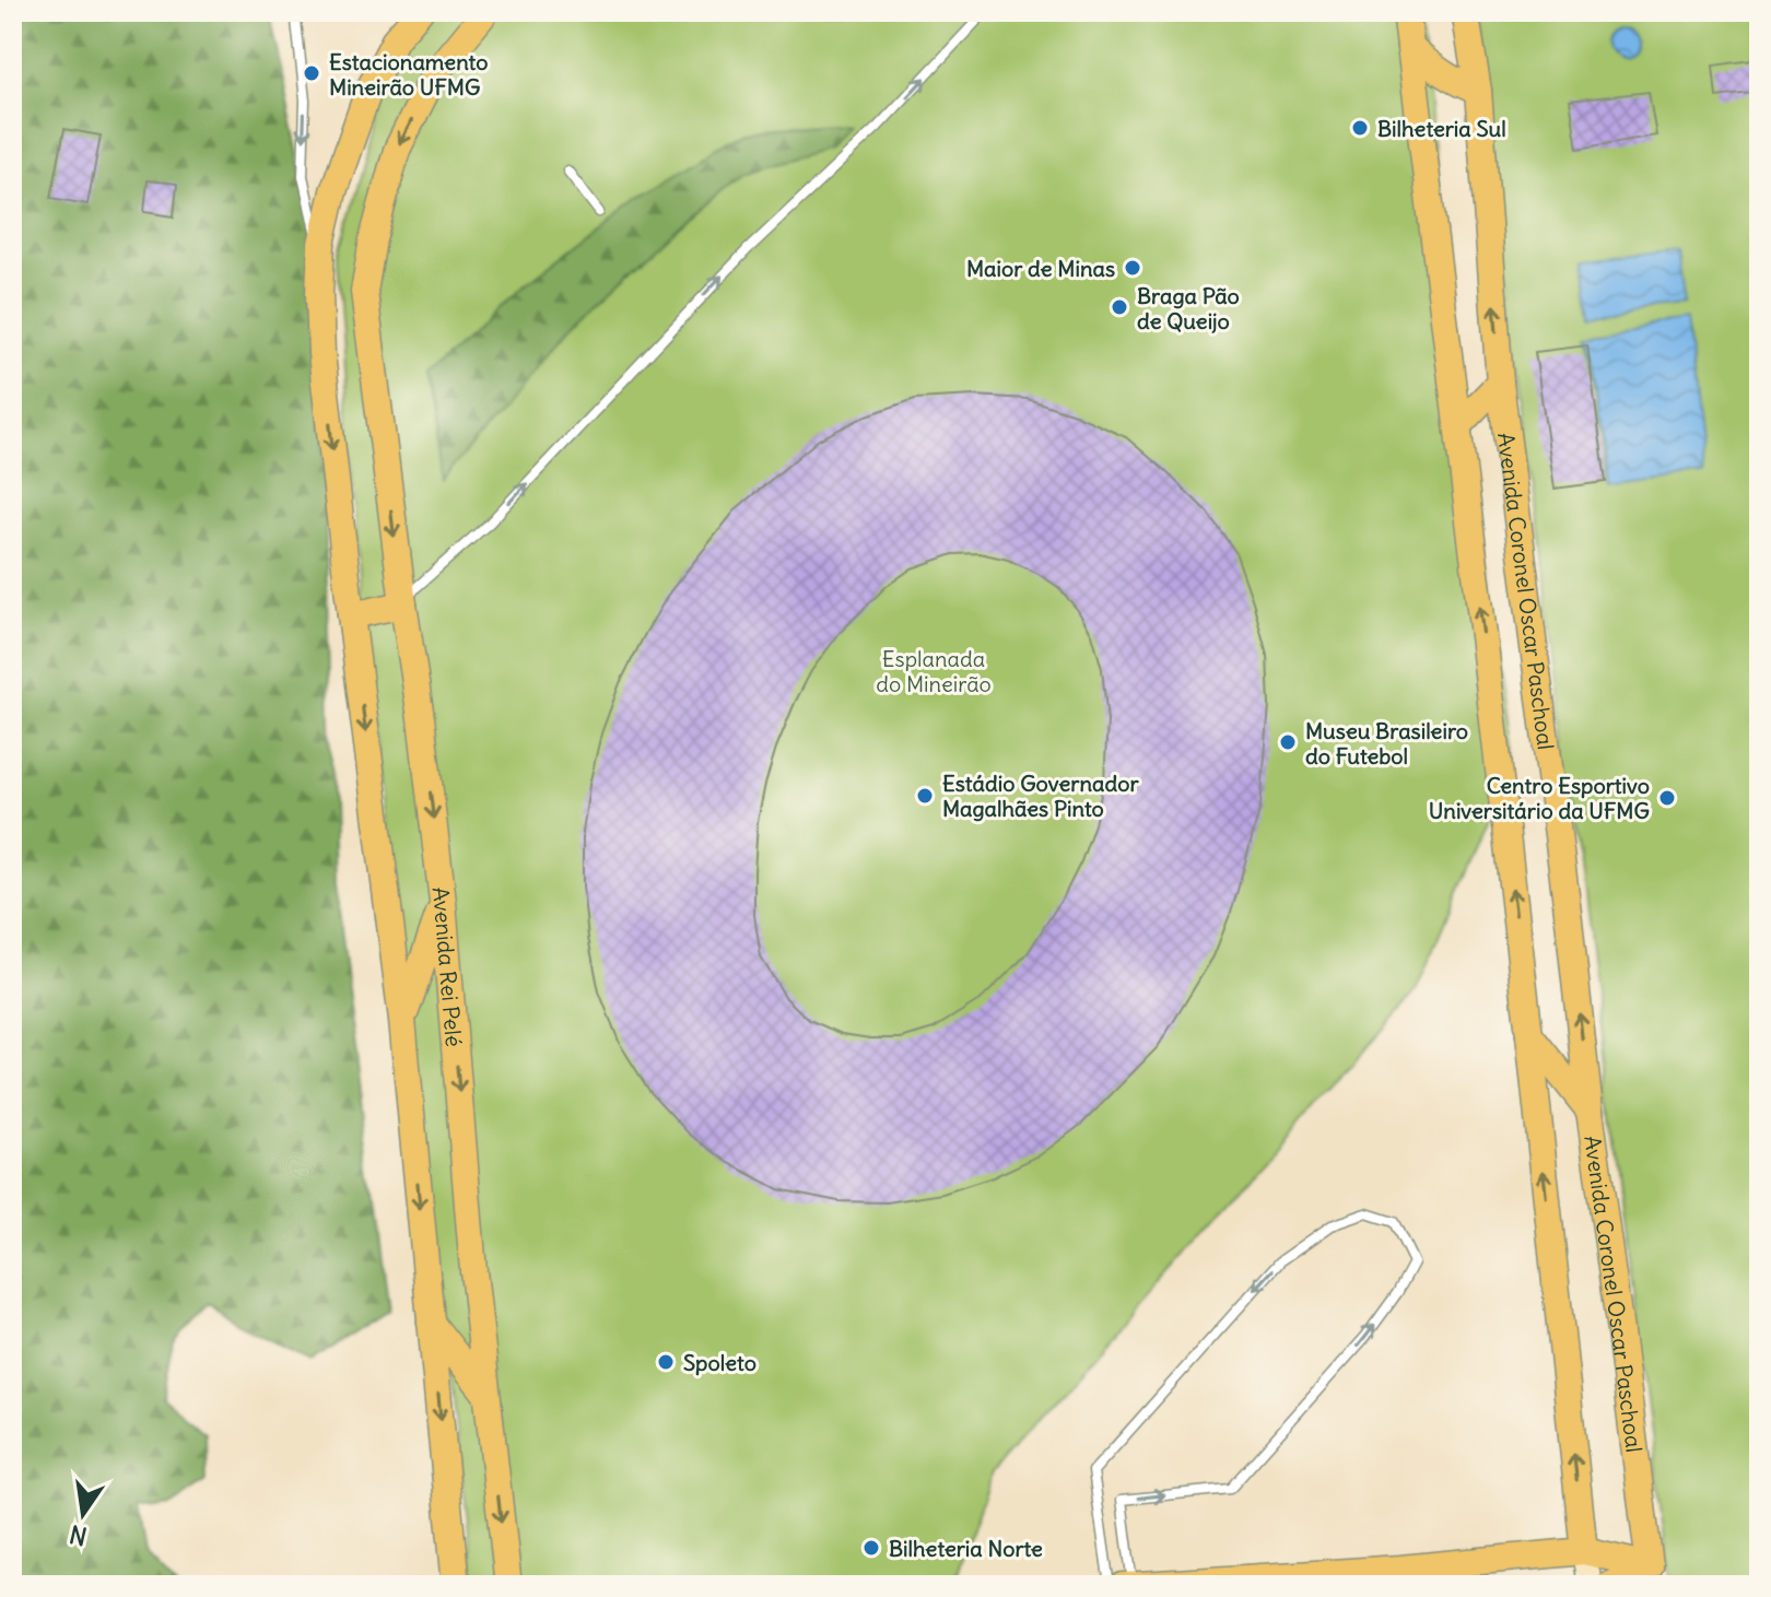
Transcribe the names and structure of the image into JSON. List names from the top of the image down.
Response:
{
  "streets": {
    "main road": ["Avenida Coronel Oscar Paschoal", "Avenida Rei Pelé"]
  },
  "parks": ["Esplanada do Mineirão"],
  "places": [
    "Estacionamento Mineirão UFMG",
    "Bilheteria Sul",
    "Maior de Minas",
    "Braga Pão de Queijo",
    "Museu Brasileiro do Futebol",
    "Estádio Governador Magalhães Pinto",
    "Centro Esportivo Universitário da UFMG",
    "Spoleto",
    "Bilheteria Norte"
  ],
  "north": "bottom"
}
